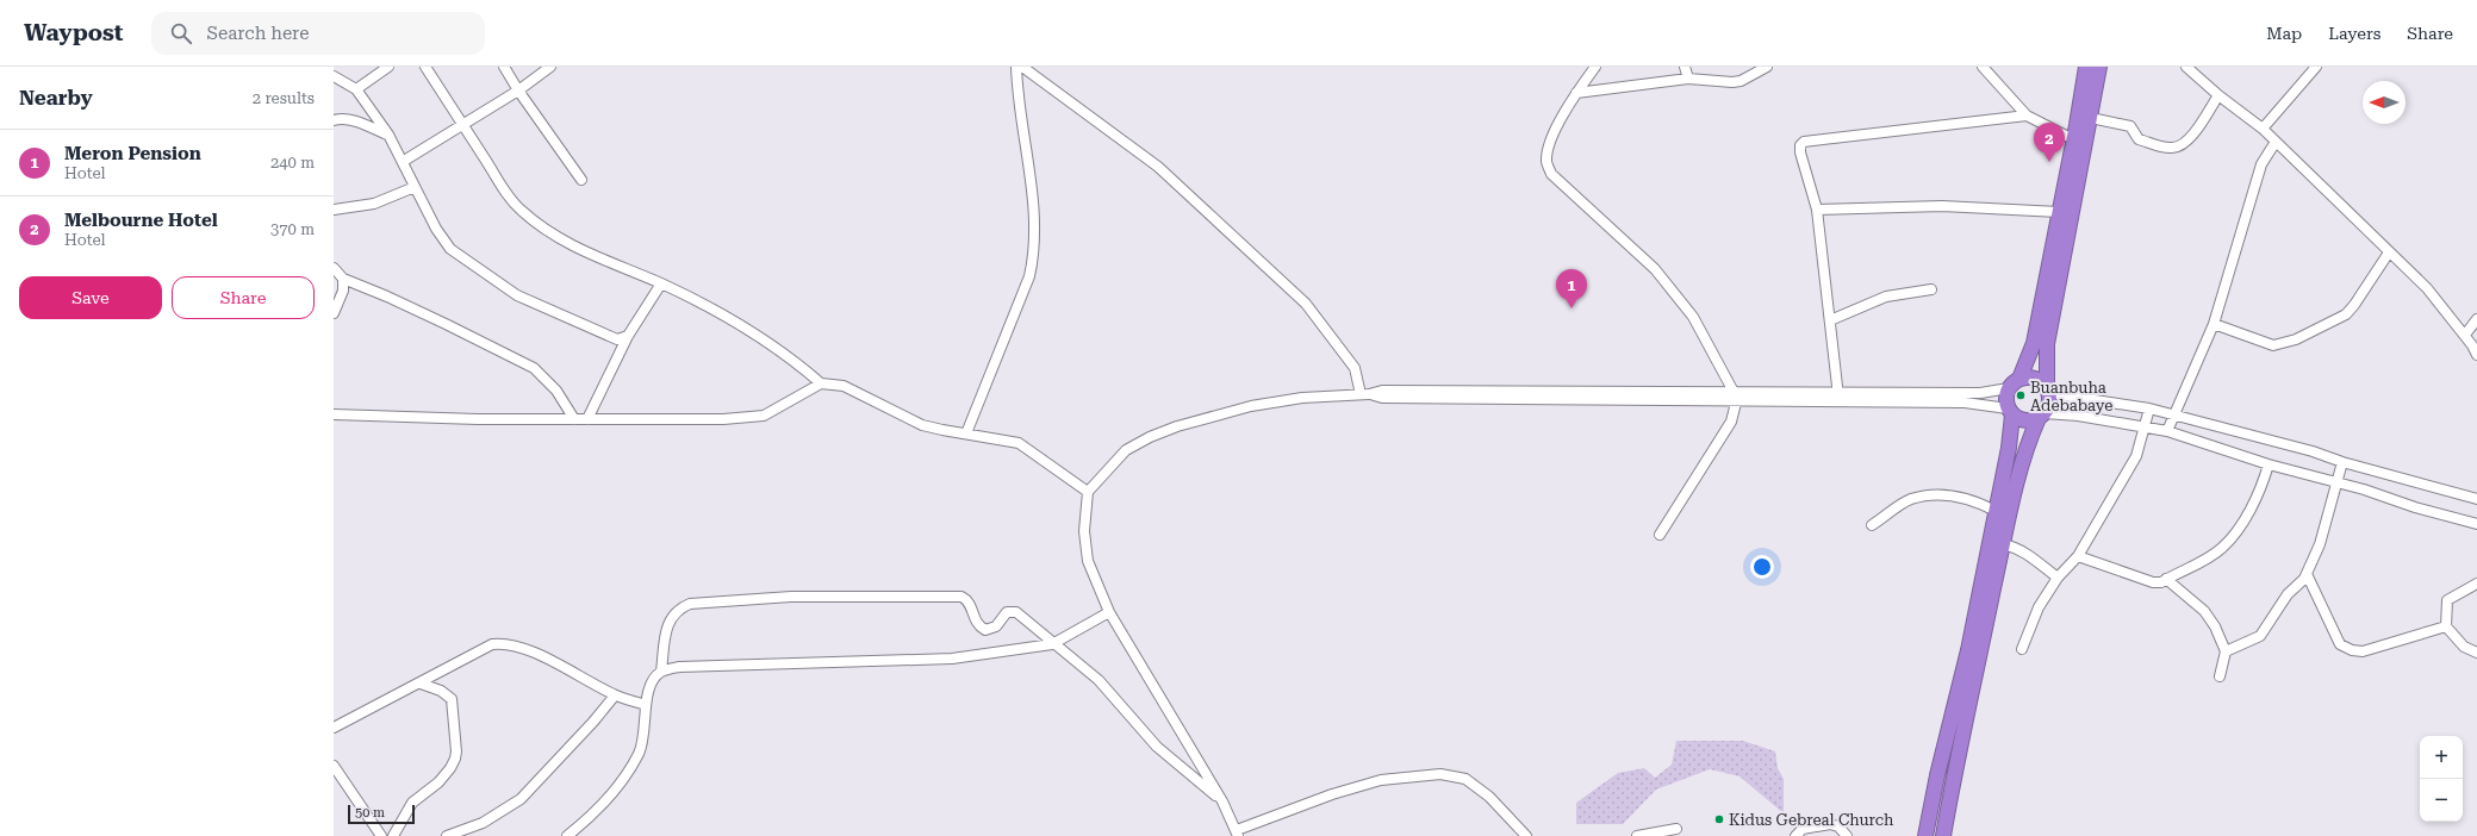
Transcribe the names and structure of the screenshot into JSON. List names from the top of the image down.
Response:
{
  "places": ["Buanbuha Adebabaye", "Kidus Gebreal Church"],
  "scale_bar": "50 m",
  "north": "left",
  "page": {
    "header": "Waypost",
    "search": "Search here",
    "nav": ["Map", "Layers", "Share"],
    "heading": ["Nearby", "2 results"],
    "pins": ["2", "1"],
    "list": [
      {
        "mark": "1",
        "name": "Meron Pension",
        "note": "Hotel",
        "value": "240 m"
      },
      {
        "mark": "2",
        "name": "Melbourne Hotel",
        "note": "Hotel",
        "value": "370 m"
      }
    ],
    "buttons": ["Save", "Share"],
    "map_buttons": ["+", "−"],
    "scale": "50 m"
  }
}
